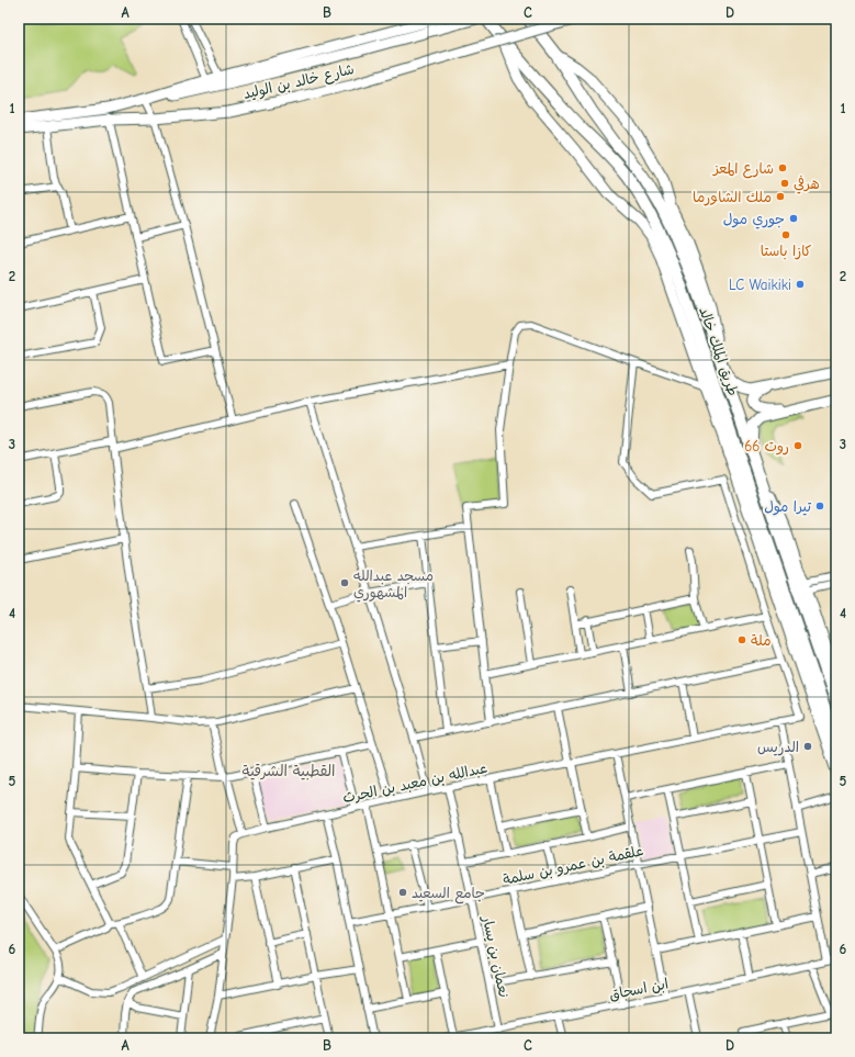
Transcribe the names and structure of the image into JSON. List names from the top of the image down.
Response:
{
  "streets": {
    "main road": ["طريق الملك خالد"],
    "street": [
      "شارع خالد بن الوليد",
      "عبدالله بن معبد بن الحرث",
      "علقمة بن عمرو بن سلمة",
      "نعمان بن يسار",
      "ابن اسحاق"
    ]
  },
  "crossings": [
    ["عبدالله بن معبد بن الحرث", "نعمان بن يسار"],
    ["علقمة بن عمرو بن سلمة", "نعمان بن يسار"],
    ["نعمان بن يسار", "ابن اسحاق"]
  ],
  "districts": ["القطبية الشرقية"],
  "places": [
    "شارع المعز",
    "هرفي",
    "ملك الشاورما",
    "جوري مول",
    "كازا باستا",
    "LC Waikiki",
    "روت 66",
    "تيرا مول",
    "مسجد عبدالله المشهوري",
    "ملة",
    "الدريس",
    "جامع السعيد"
  ],
  "grid": {
    "columns": [
      "A",
      "B",
      "C",
      "D"
    ],
    "rows": [
      "1",
      "2",
      "3",
      "4",
      "5",
      "6"
    ]
  }
}
